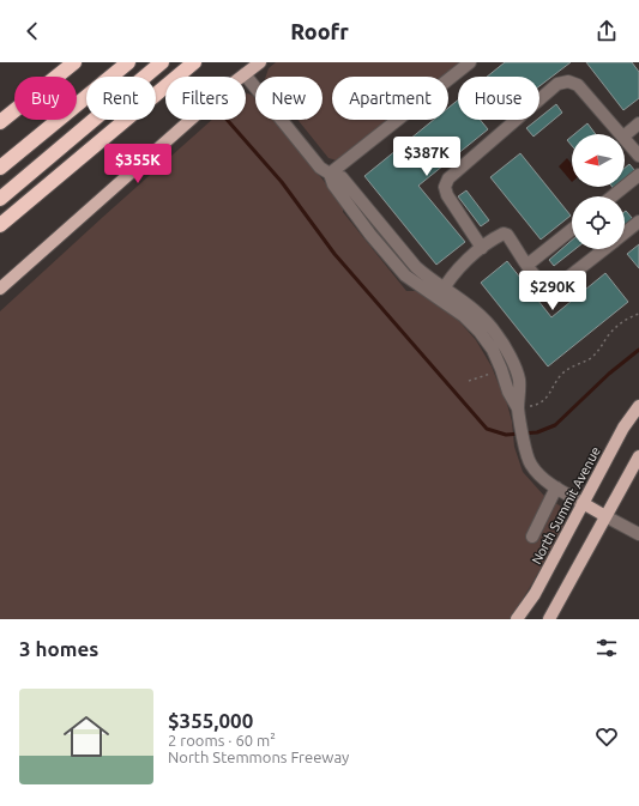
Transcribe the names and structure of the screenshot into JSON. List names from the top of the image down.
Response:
{
  "streets": {
    "main road": ["North Summit Avenue"]
  },
  "north": "left",
  "page": {
    "header": "Roofr",
    "chip": [
      "Buy",
      "Rent",
      "Filters",
      "New",
      "Apartment",
      "House"
    ],
    "price": ["$387K", "$355K", "$290K"],
    "heading": "3 homes",
    "list": [
      {
        "name": "$355,000",
        "note": "2 rooms · 60 m² · North Stemmons Freeway"
      }
    ]
  }
}
